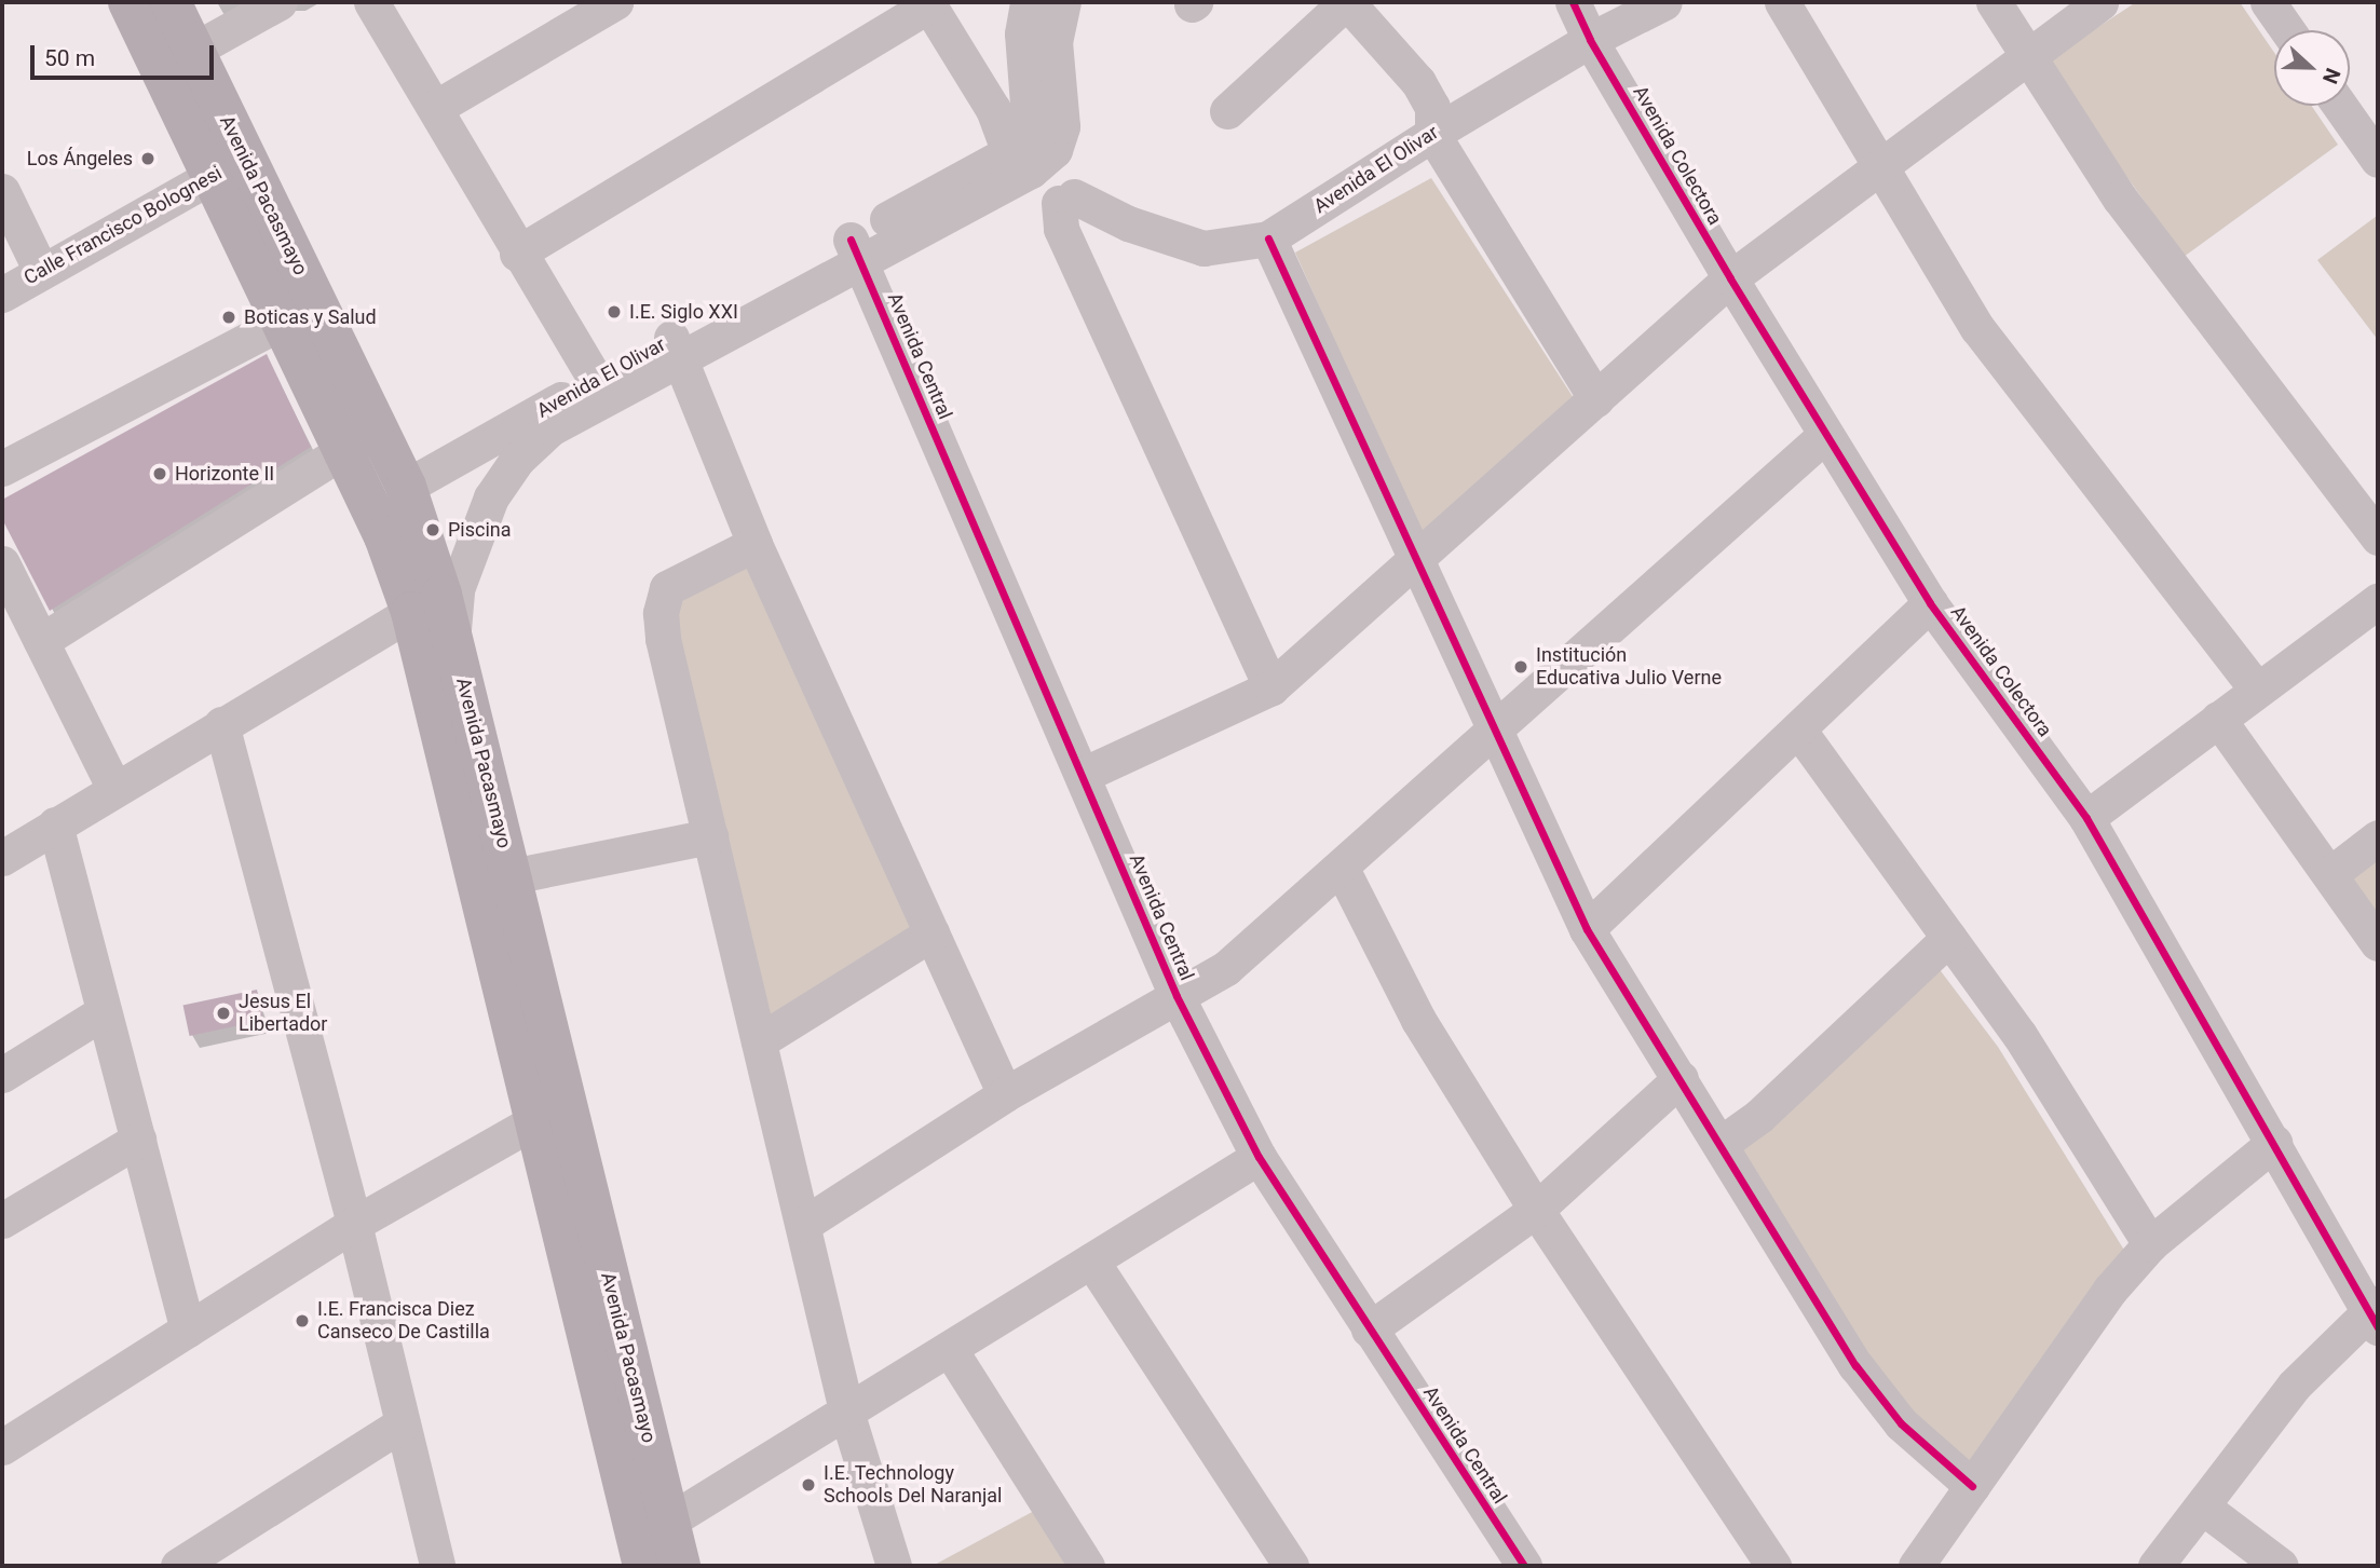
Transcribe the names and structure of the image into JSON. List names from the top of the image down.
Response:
{
  "streets": {
    "main road": ["Avenida Pacasmayo"],
    "street": [
      "Avenida Colectora",
      "Avenida El Olivar",
      "Calle Francisco Bolognesi",
      "Avenida Central"
    ]
  },
  "crossings": [
    ["Avenida Colectora", "Avenida El Olivar"],
    ["Avenida El Olivar", "Avenida Pacasmayo"],
    ["Avenida El Olivar", "Avenida Central"],
    ["Avenida Pacasmayo", "Calle Francisco Bolognesi"]
  ],
  "places": [
    "Los Ángeles",
    "I.E. Siglo XXI",
    "Boticas y Salud",
    "Horizonte II",
    "Piscina",
    "Institución Educativa Julio Verne",
    "Jesus El Libertador",
    "I.E. Francisca Diez Canseco De Castilla",
    "I.E. Technology Schools Del Naranjal"
  ],
  "scale_bar": "50 m",
  "north": "right"
}
